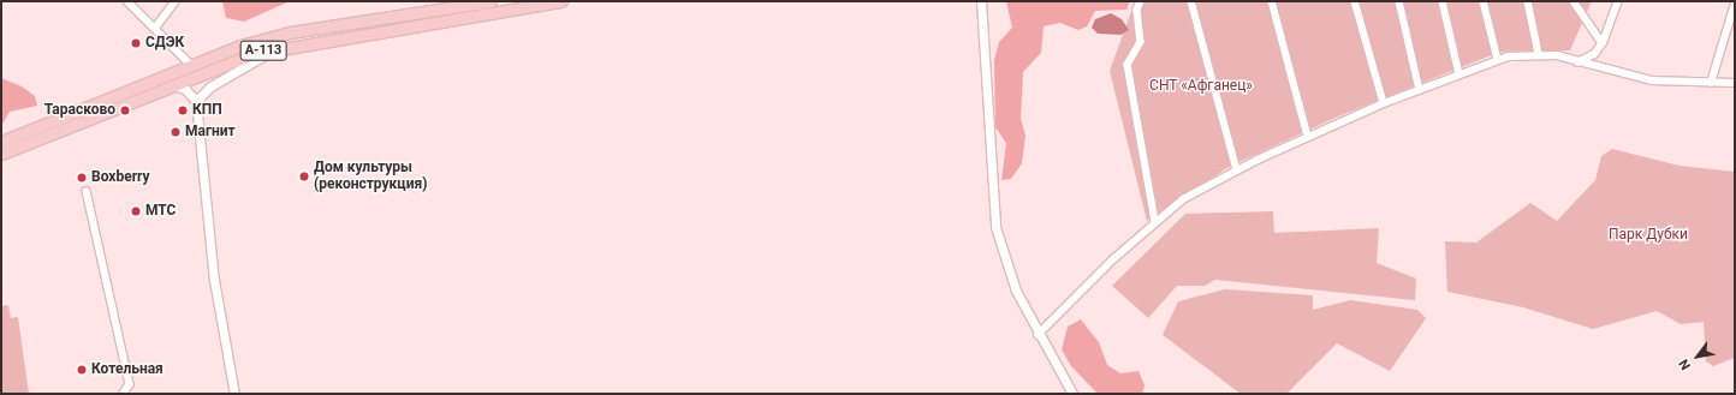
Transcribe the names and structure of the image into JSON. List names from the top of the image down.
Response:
{
  "streets": {
    "highway": ["А-113"]
  },
  "parks": ["СНТ «Афганец»", "Парк Дубки"],
  "places": [
    "СДЭК",
    "Тарасково",
    "КПП",
    "Магнит",
    "Дом культуры (реконструкция)",
    "Boxberry",
    "МТС",
    "Котельная"
  ],
  "north": "bottom left"
}
